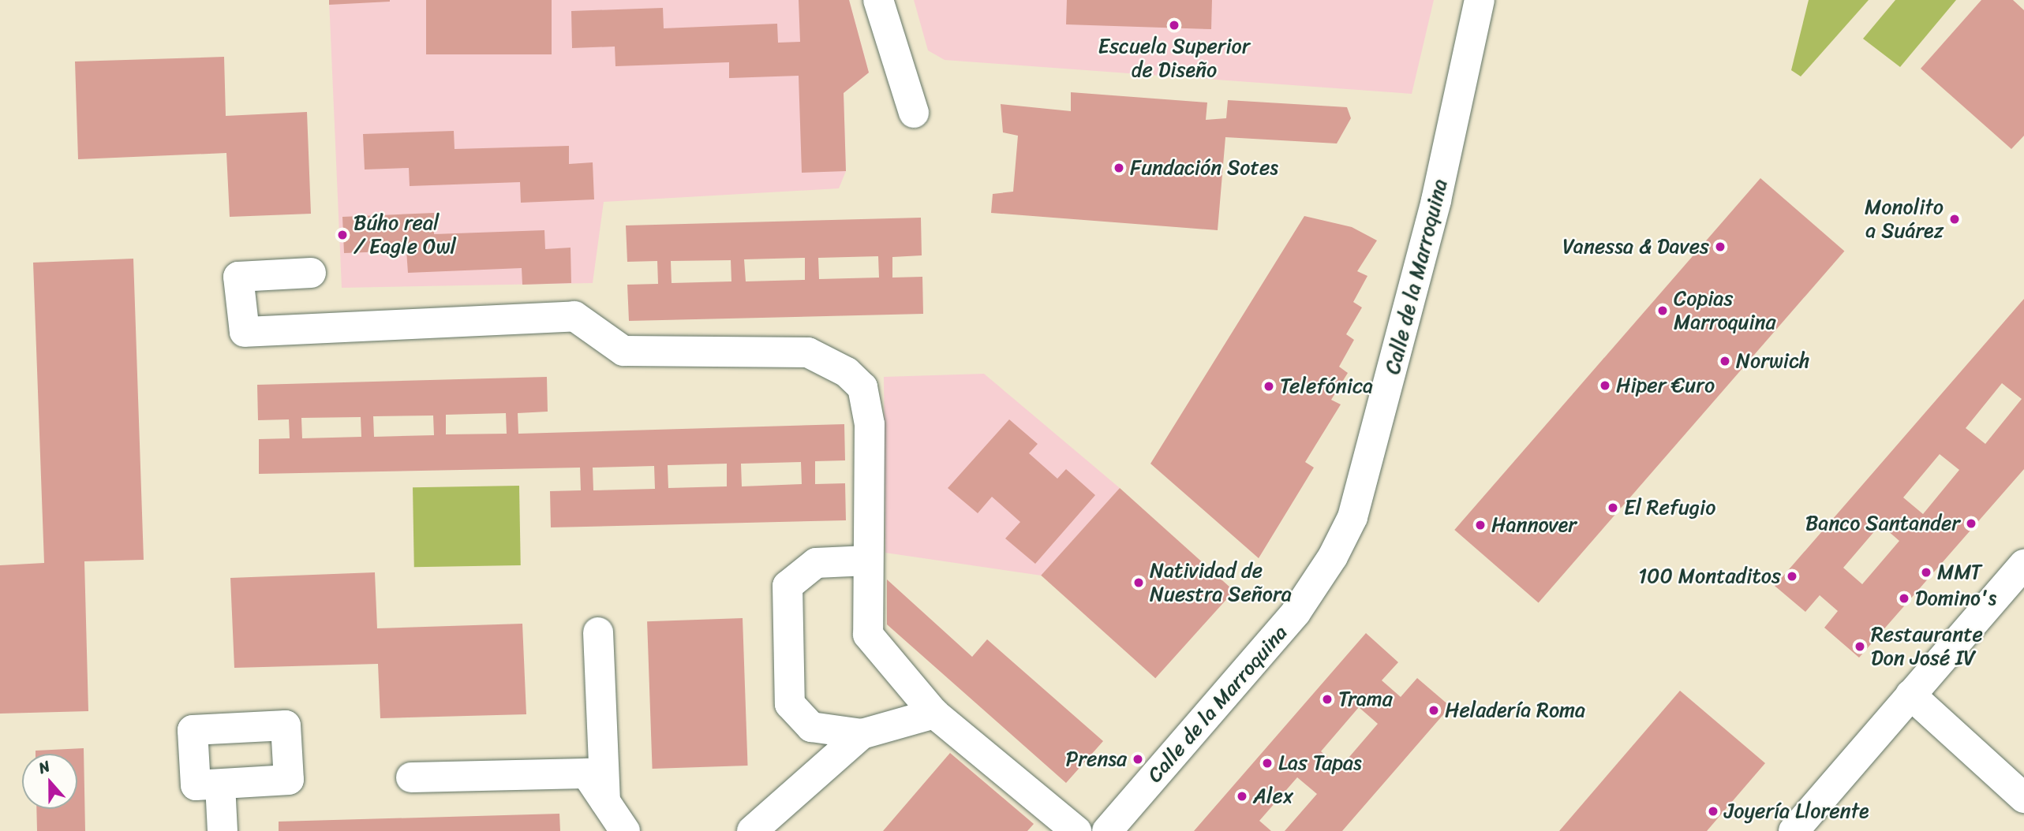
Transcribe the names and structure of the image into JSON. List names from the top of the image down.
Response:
{
  "streets": {
    "street": ["Calle de la Marroquina"]
  },
  "places": [
    "Escuela Superior de Diseño",
    "Fundación Sotes",
    "Monolito a Suárez",
    "Búho real / Eagle Owl",
    "Vanessa & Daves",
    "Copias Marroquina",
    "Norwich",
    "Hiper €uro",
    "Telefónica",
    "El Refugio",
    "Banco Santander",
    "Hannover",
    "MMT",
    "100 Montaditos",
    "Natividad de Nuestra Señora",
    "Domino's",
    "Restaurante Don José IV",
    "Trama",
    "Heladería Roma",
    "Prensa",
    "Las Tapas",
    "Alex",
    "Joyería Llorente"
  ],
  "north": "top"
}
